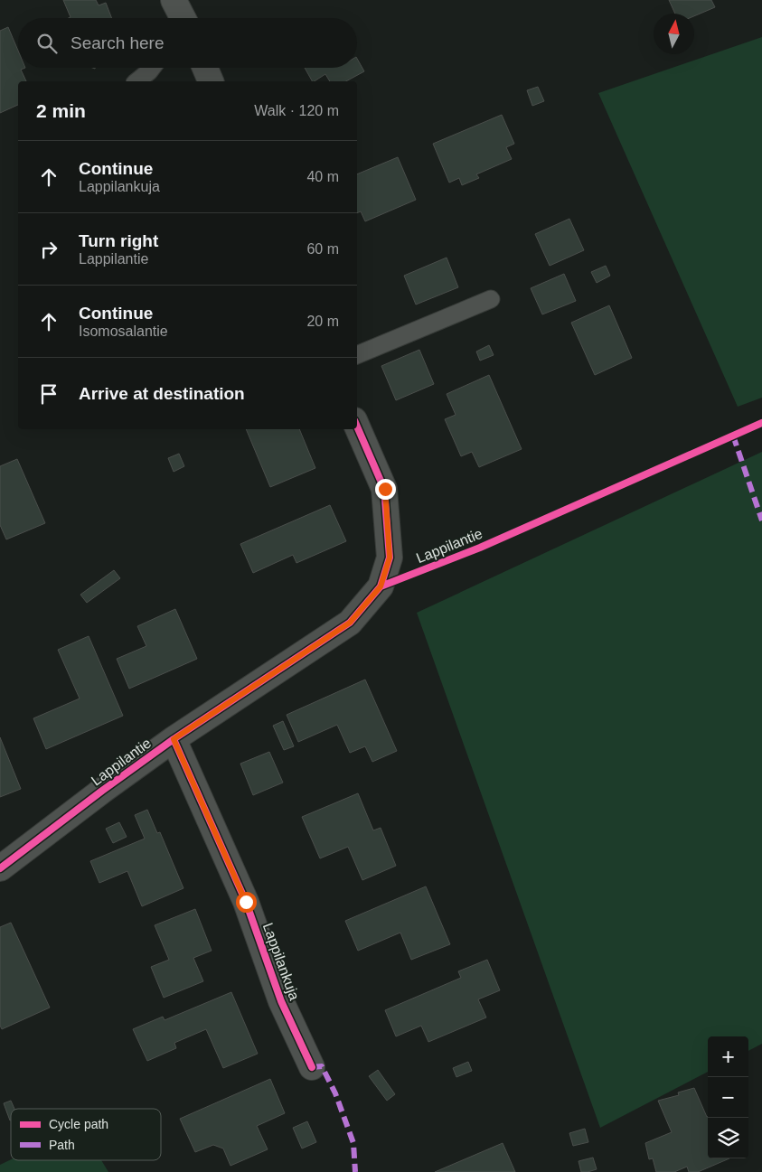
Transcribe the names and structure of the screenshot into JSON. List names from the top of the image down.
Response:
{
  "streets": {
    "street": ["Lappilantie", "Lappilankuja"]
  },
  "crossings": [
    ["Lappilantie", "Lappilankuja"]
  ],
  "legend": ["Cycle path", "Path"],
  "north": "top",
  "page": {
    "search": "Search here",
    "heading": ["2 min", "Walk · 120 m"],
    "list": [
      ["Continue", "Lappilankuja", "40 m"],
      ["Turn right", "Lappilantie", "60 m"],
      ["Continue", "Isomosalantie", "20 m"],
      "Arrive at destination"
    ],
    "map_buttons": ["+", "−"]
  }
}
